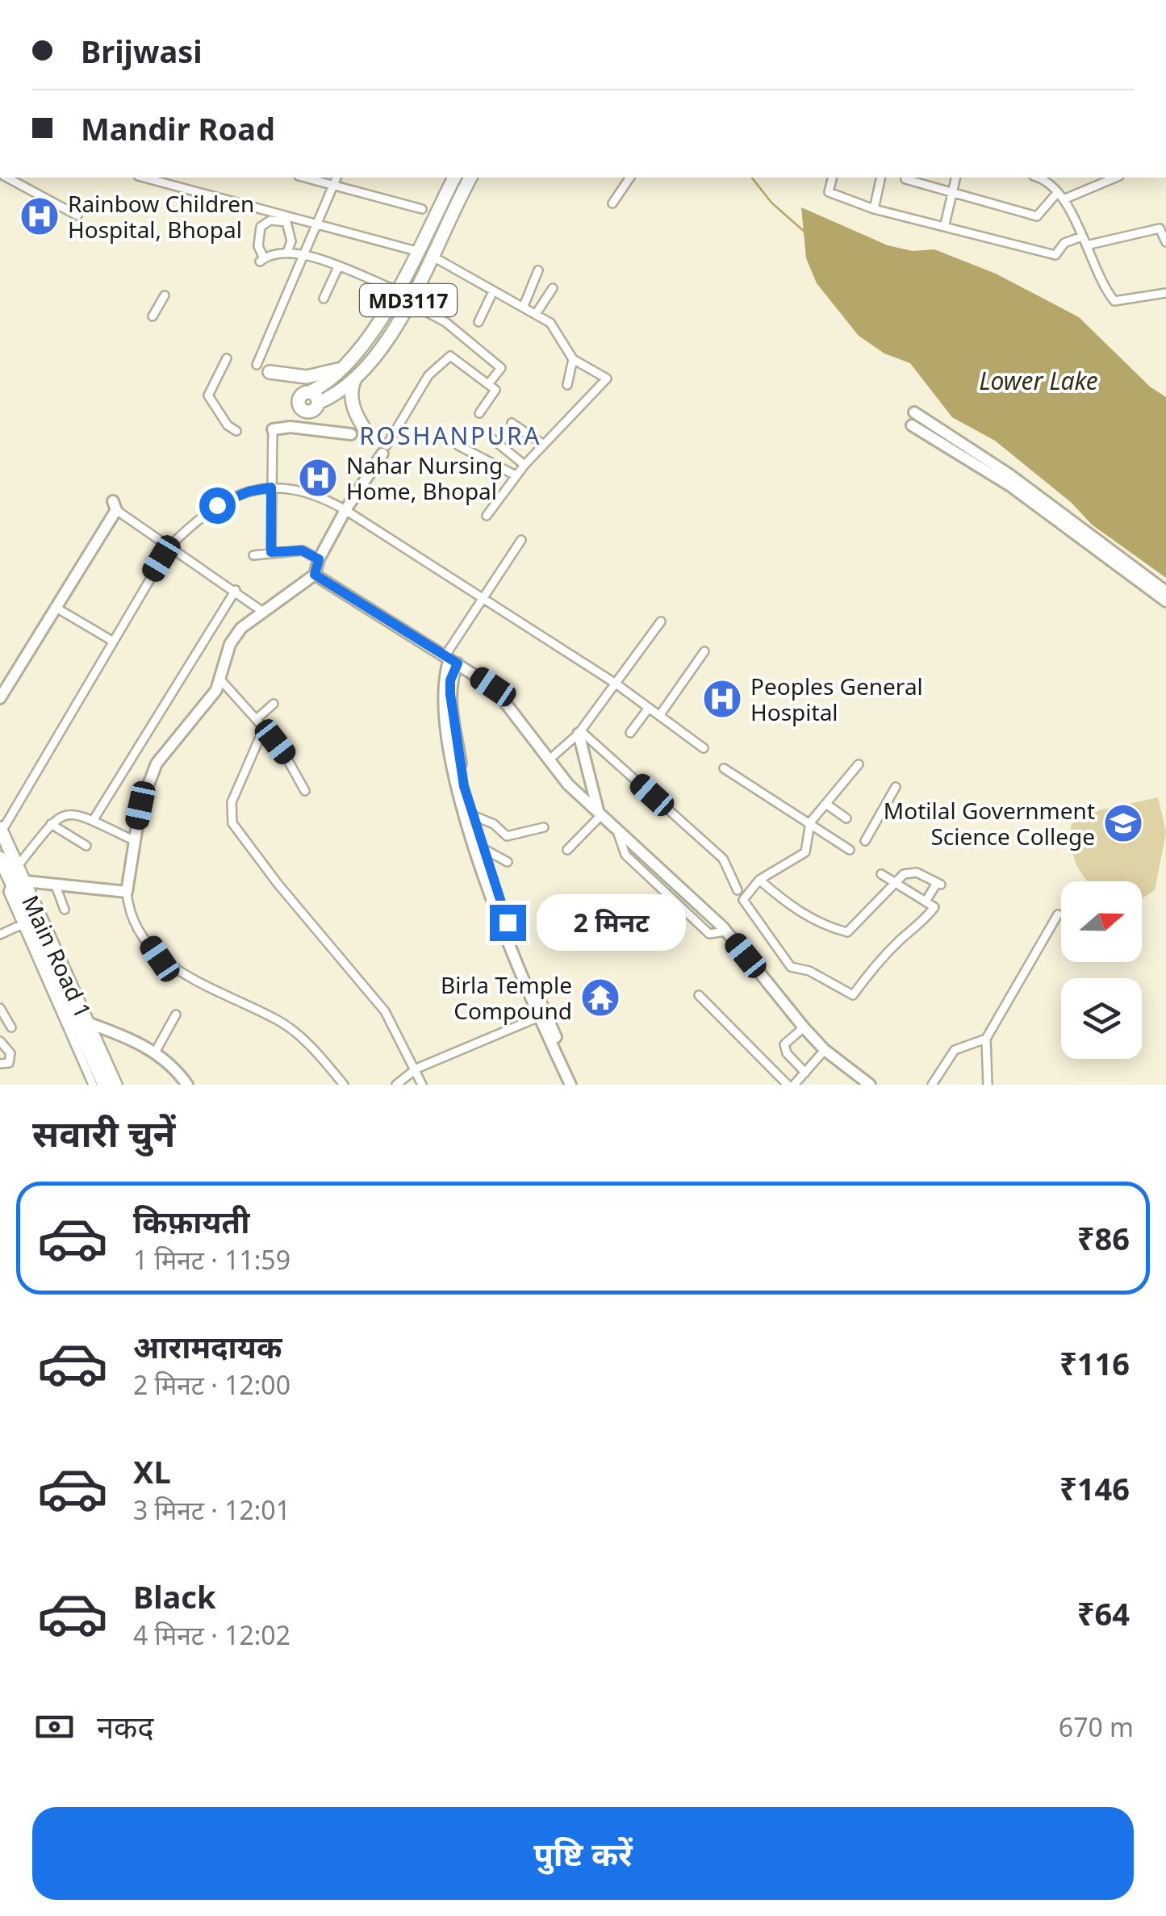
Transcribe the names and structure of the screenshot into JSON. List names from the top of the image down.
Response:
{
  "streets": {
    "main road": ["MD3117", "Main Road 1"]
  },
  "districts": ["ROSHANPURA"],
  "water": ["Lower Lake"],
  "places": {
    "hospital": ["Rainbow Children Hospital, Bhopal", "Nahar Nursing Home, Bhopal", "Peoples General Hospital"],
    "school or university": ["Motilal Government Science College"],
    "temple": ["Birla Temple Compound"]
  },
  "north": "right",
  "page": {
    "banner": ["Brijwasi", "Mandir Road"],
    "bubble": "2 मिनट",
    "heading": "सवारी चुनें",
    "list": [
      {
        "name": "किफ़ायती",
        "note": "1 मिनट · 11:59",
        "value": "₹86"
      },
      {
        "name": "आरामदायक",
        "note": "2 मिनट · 12:00",
        "value": "₹116"
      },
      {
        "name": "XL",
        "note": "3 मिनट · 12:01",
        "value": "₹146"
      },
      {
        "name": "Black",
        "note": "4 मिनट · 12:02",
        "value": "₹64"
      }
    ],
    "pay": ["नकद", "670 m"],
    "buttons": "पुष्टि करें"
  }
}
